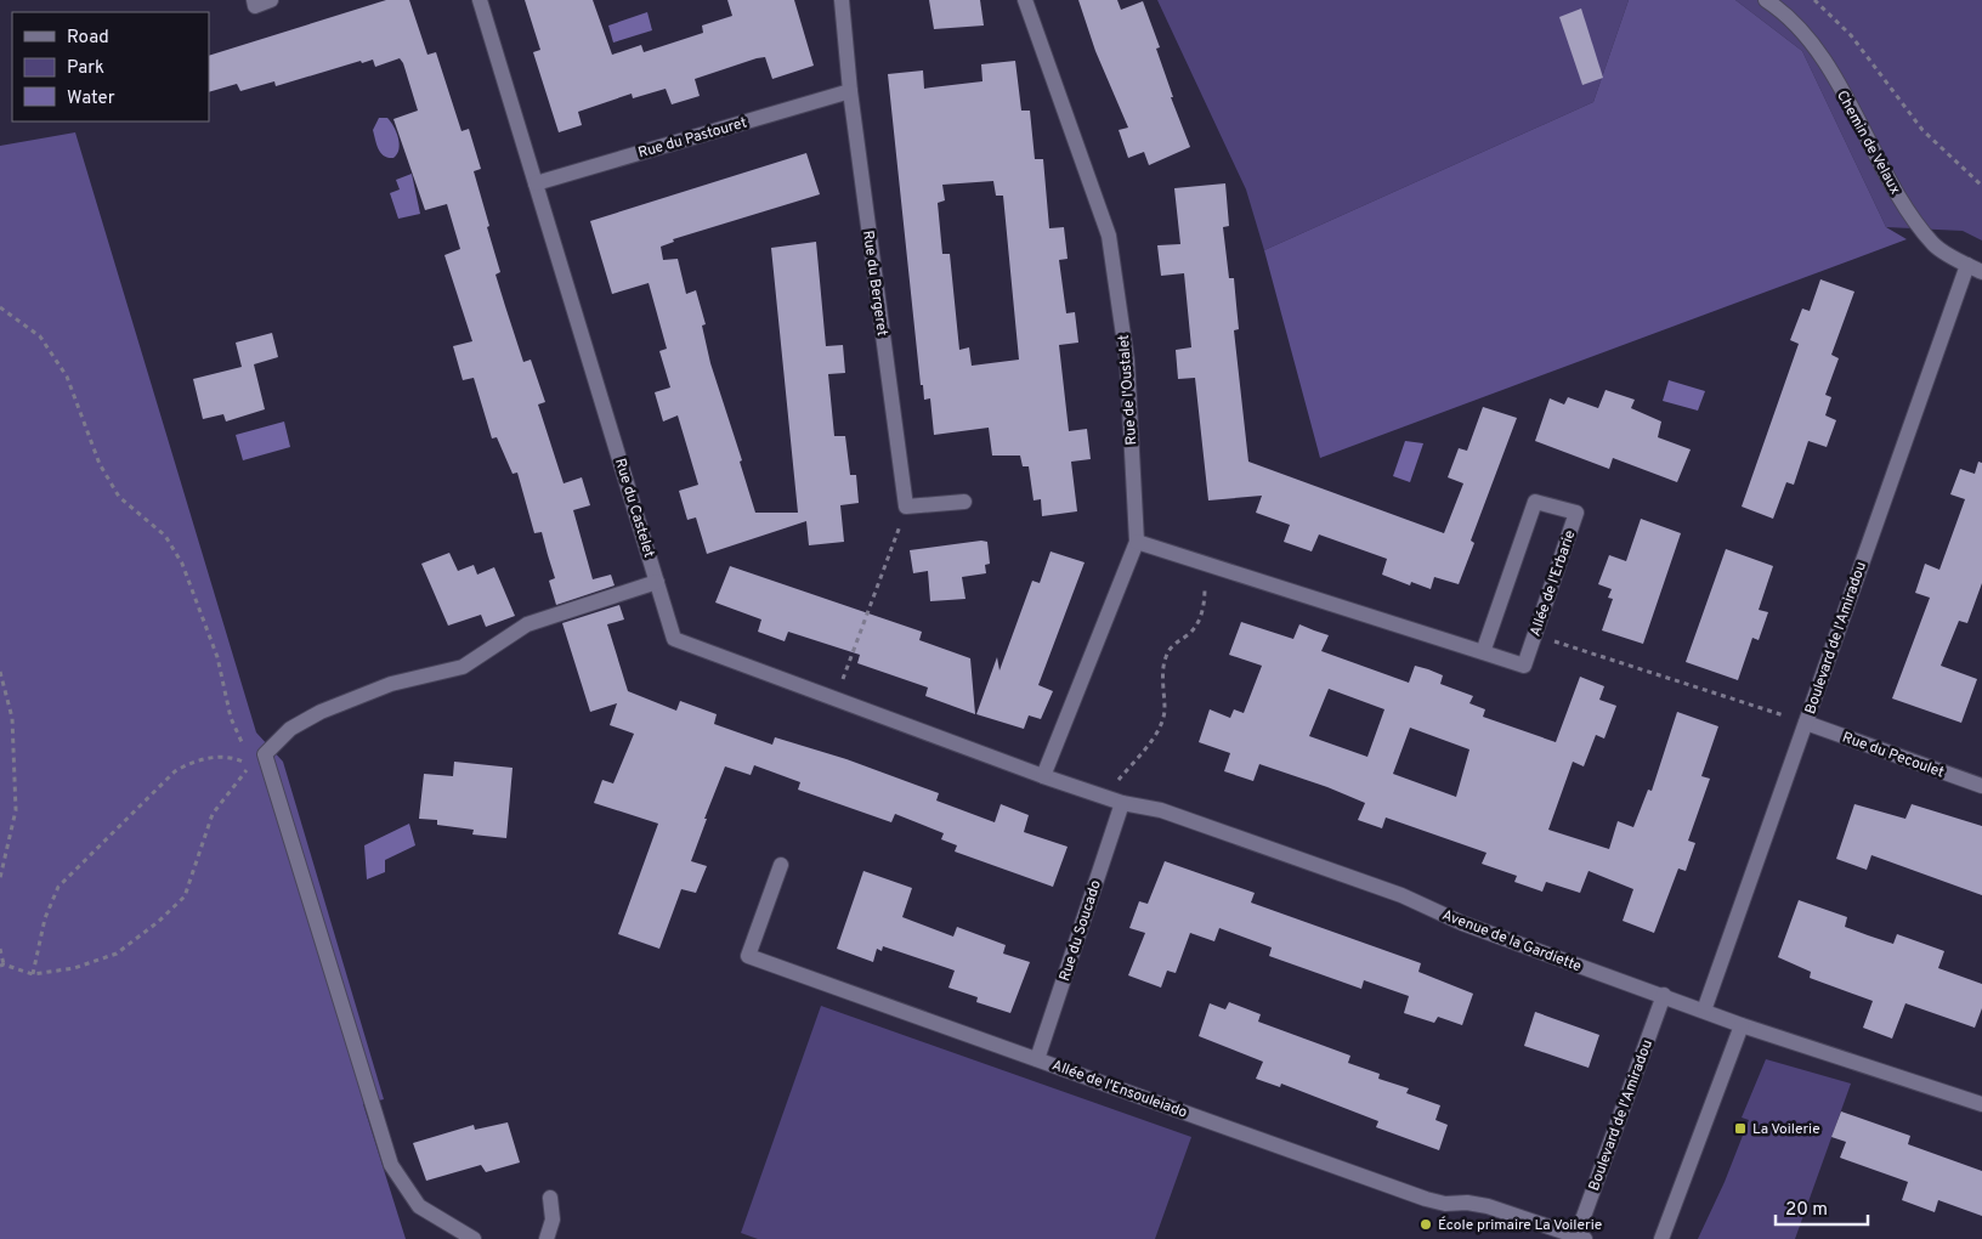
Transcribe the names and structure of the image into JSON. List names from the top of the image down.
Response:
{
  "streets": {
    "street": [
      "Rue du Pastouret",
      "Chemin de Velaux",
      "Rue du Bergeret",
      "Rue de l'Oustalet",
      "Rue du Castelet",
      "Allée de l'Erbarie",
      "Boulevard de l'Amiradou",
      "Rue du Pecoulet",
      "Rue du Soucado",
      "Avenue de la Gardiette",
      "Allée de l'Ensouleiado"
    ]
  },
  "crossings": [
    ["Rue du Pastouret", "Rue du Bergeret"],
    ["Rue du Pastouret", "Rue du Castelet"],
    ["Chemin de Velaux", "Boulevard de l'Amiradou"],
    ["Rue de l'Oustalet", "Rue du Castelet"],
    ["Rue de l'Oustalet", "Allée de l'Erbarie"],
    ["Rue de l'Oustalet", "Avenue de la Gardiette"],
    ["Rue du Castelet", "Avenue de la Gardiette"],
    ["Boulevard de l'Amiradou", "Rue du Pecoulet"],
    ["Boulevard de l'Amiradou", "Avenue de la Gardiette"],
    ["Boulevard de l'Amiradou", "Allée de l'Ensouleiado"],
    ["Rue du Soucado", "Avenue de la Gardiette"],
    ["Rue du Soucado", "Allée de l'Ensouleiado"]
  ],
  "places": {
    "transit": ["La Voilerie"],
    "other": ["École primaire La Voilerie"]
  },
  "legend": ["Road", "Park", "Water"],
  "scale_bar": "20 m"
}
